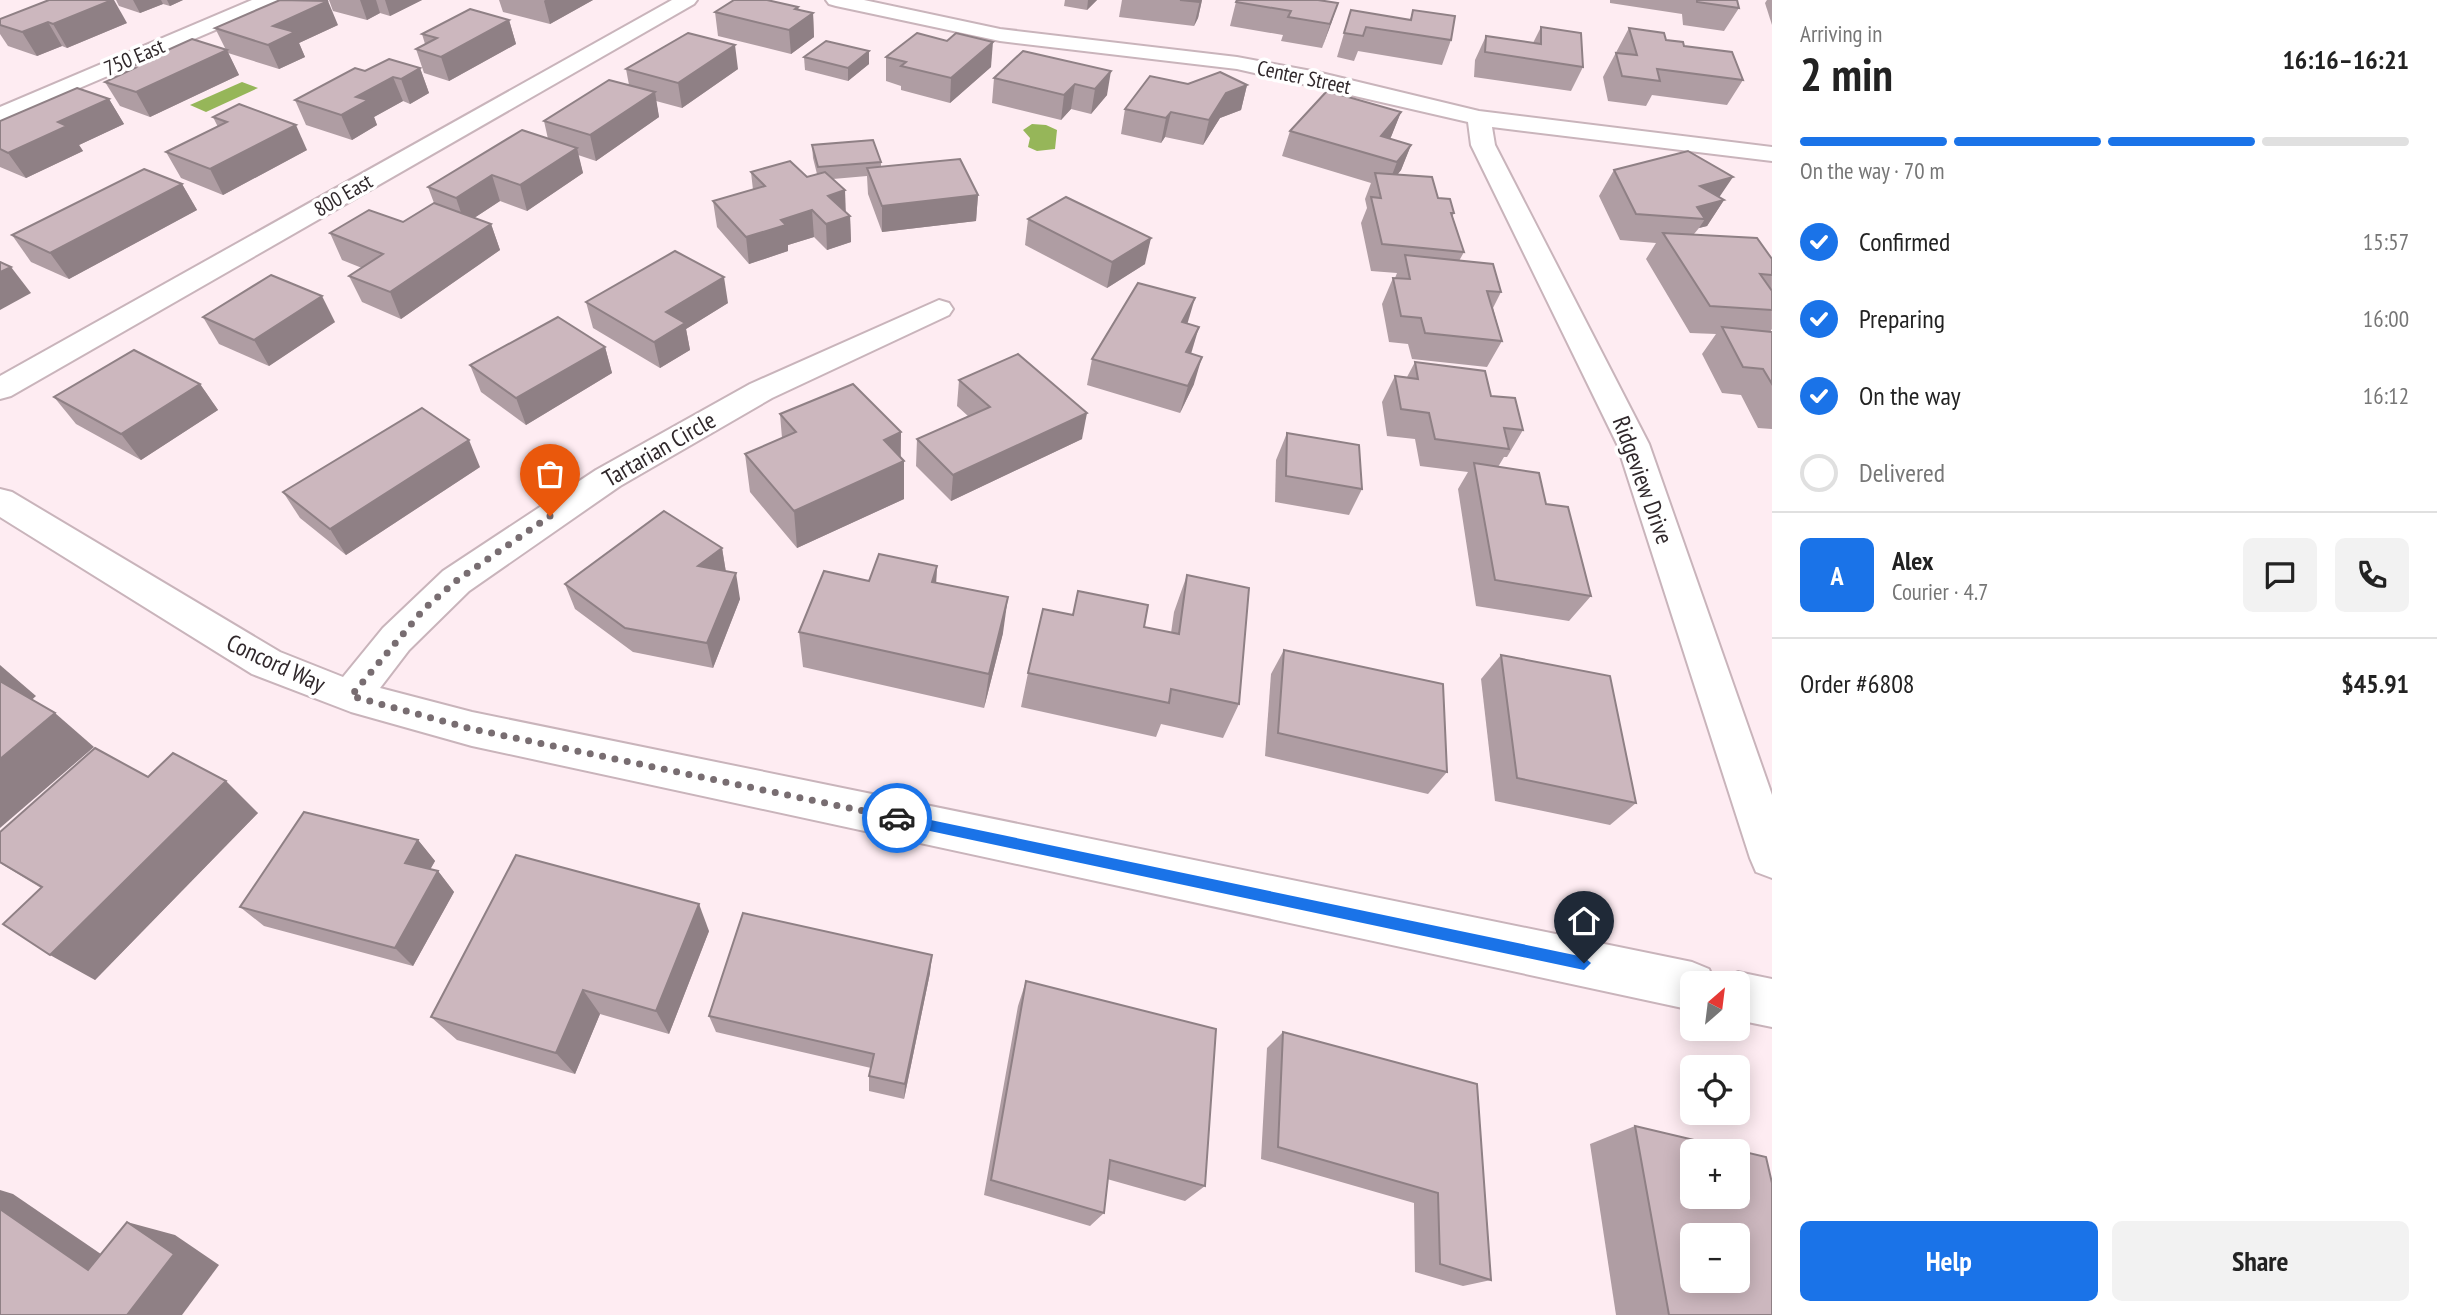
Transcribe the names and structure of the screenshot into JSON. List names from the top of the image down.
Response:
{
  "streets": {
    "street": [
      "750 East",
      "Center Street",
      "800 East",
      "Tartarian Circle",
      "Ridgeview Drive",
      "Concord Way"
    ]
  },
  "crossings": [
    ["Center Street", "Ridgeview Drive"],
    ["Tartarian Circle", "Concord Way"]
  ],
  "north": "top right",
  "page": {
    "heading": ["2 min", "Arriving in", "16:16–16:21"],
    "panel": [
      "Alex",
      "Courier · 4.7",
      "Order #6808",
      "$45.91"
    ],
    "bar": "On the way · 70 m",
    "list": [
      ["Confirmed", "15:57"],
      ["Preparing", "16:00"],
      ["On the way", "16:12"],
      "Delivered"
    ],
    "round": "A",
    "map_buttons": ["+", "−"],
    "buttons": ["Help", "Share"]
  }
}
